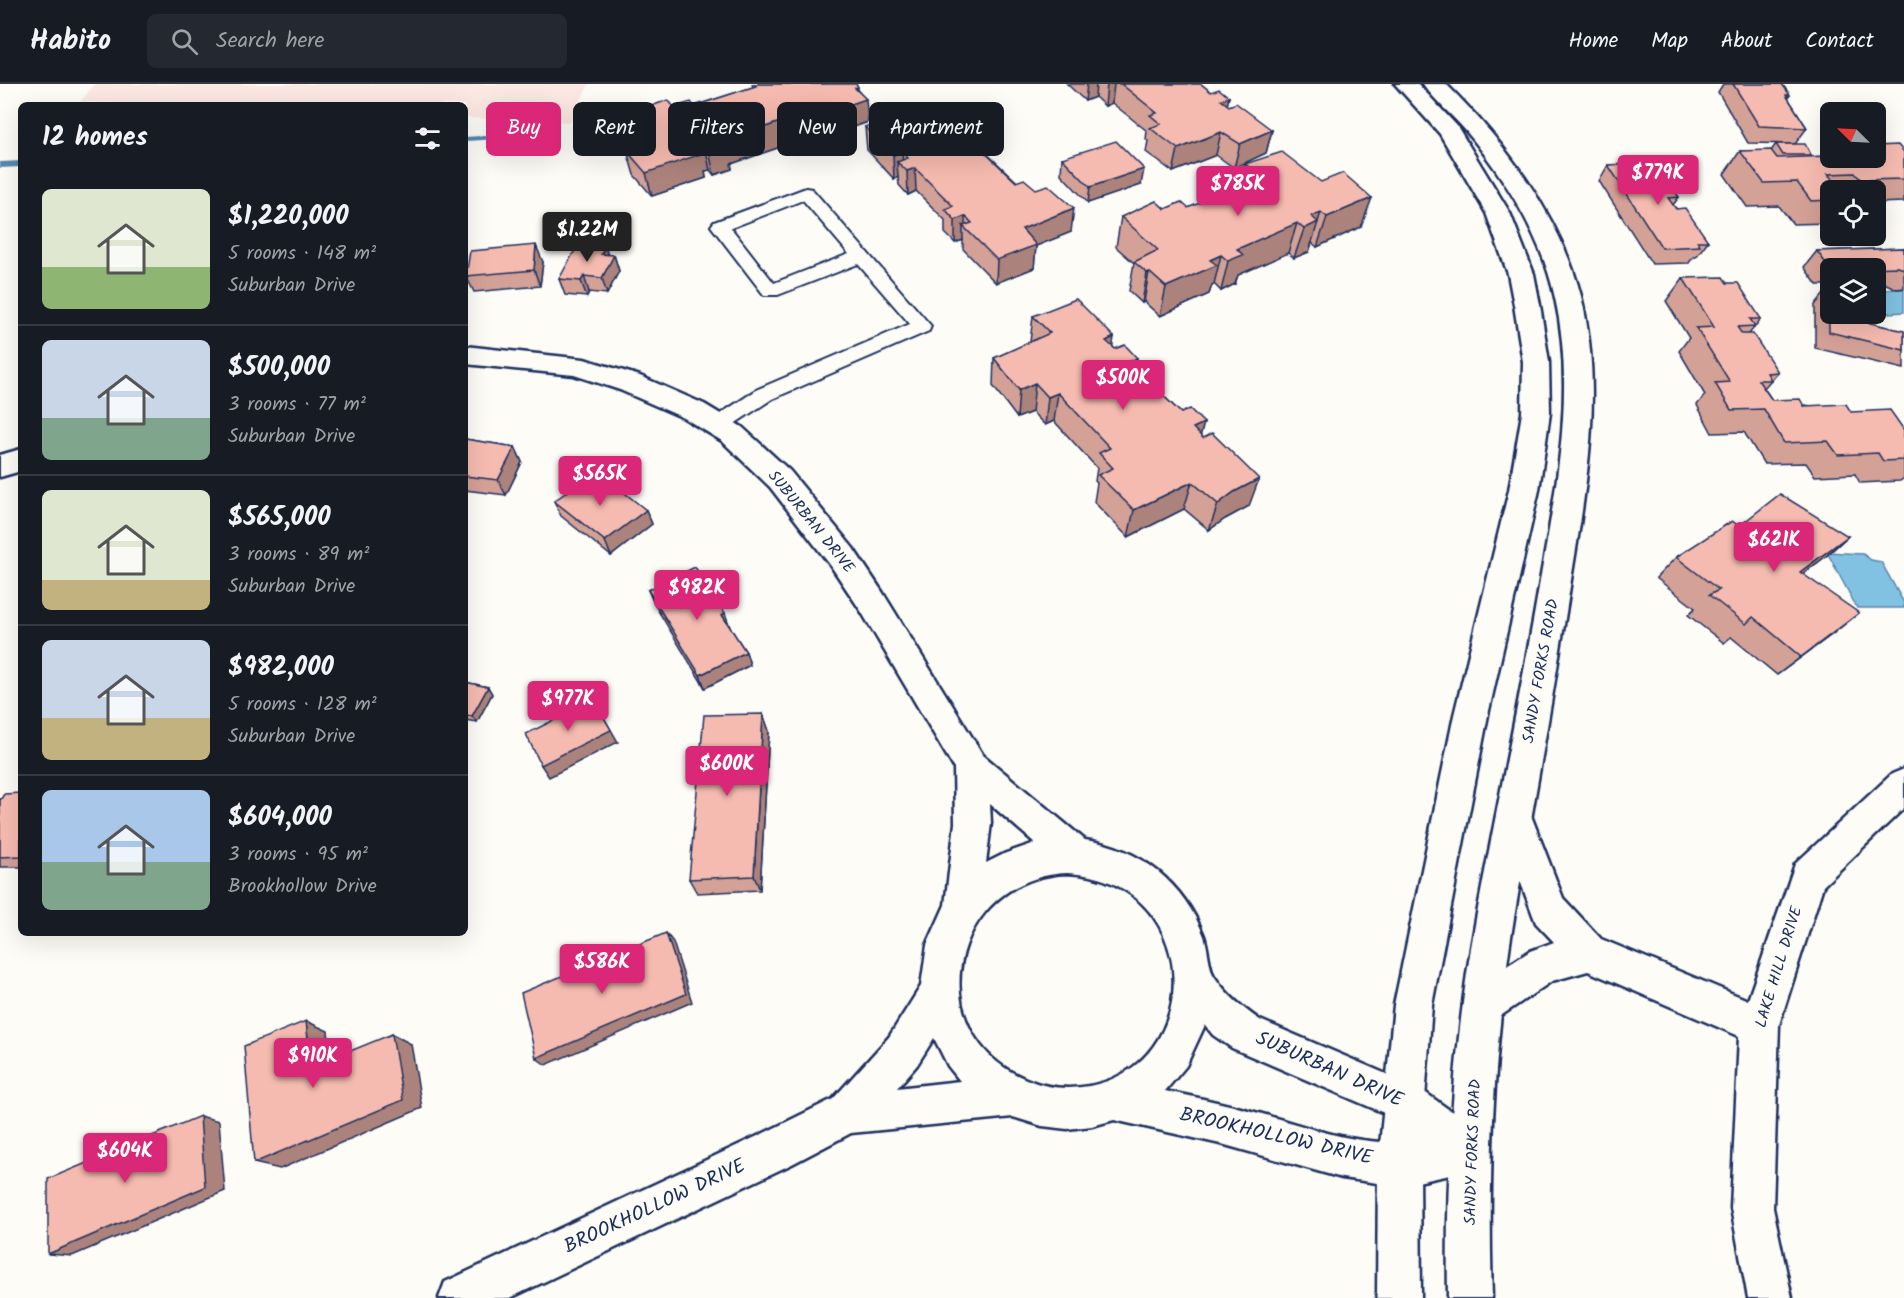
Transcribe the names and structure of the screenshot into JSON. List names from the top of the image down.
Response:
{
  "streets": {
    "street": [
      "SUBURBAN DRIVE",
      "SANDY FORKS ROAD",
      "LAKE HILL DRIVE",
      "BROOKHOLLOW DRIVE"
    ]
  },
  "crossings": [
    ["SUBURBAN DRIVE", "SANDY FORKS ROAD"],
    ["SUBURBAN DRIVE", "BROOKHOLLOW DRIVE"],
    ["SANDY FORKS ROAD", "BROOKHOLLOW DRIVE"]
  ],
  "north": "top left",
  "page": {
    "header": "Habito",
    "search": "Search here",
    "nav": [
      "Home",
      "Map",
      "About",
      "Contact"
    ],
    "chip": [
      "Buy",
      "Rent",
      "Filters",
      "New",
      "Apartment"
    ],
    "heading": "12 homes",
    "price": [
      "$779K",
      "$785K",
      "$1.22M",
      "$500K",
      "$565K",
      "$621K",
      "$982K",
      "$977K",
      "$600K",
      "$586K",
      "$910K",
      "$604K"
    ],
    "list": [
      {
        "name": "$1,220,000",
        "note": "5 rooms · 148 m² · Suburban Drive"
      },
      {
        "name": "$500,000",
        "note": "3 rooms · 77 m² · Suburban Drive"
      },
      {
        "name": "$565,000",
        "note": "3 rooms · 89 m² · Suburban Drive"
      },
      {
        "name": "$982,000",
        "note": "5 rooms · 128 m² · Suburban Drive"
      },
      {
        "name": "$604,000",
        "note": "3 rooms · 95 m² · Brookhollow Drive"
      }
    ]
  }
}
